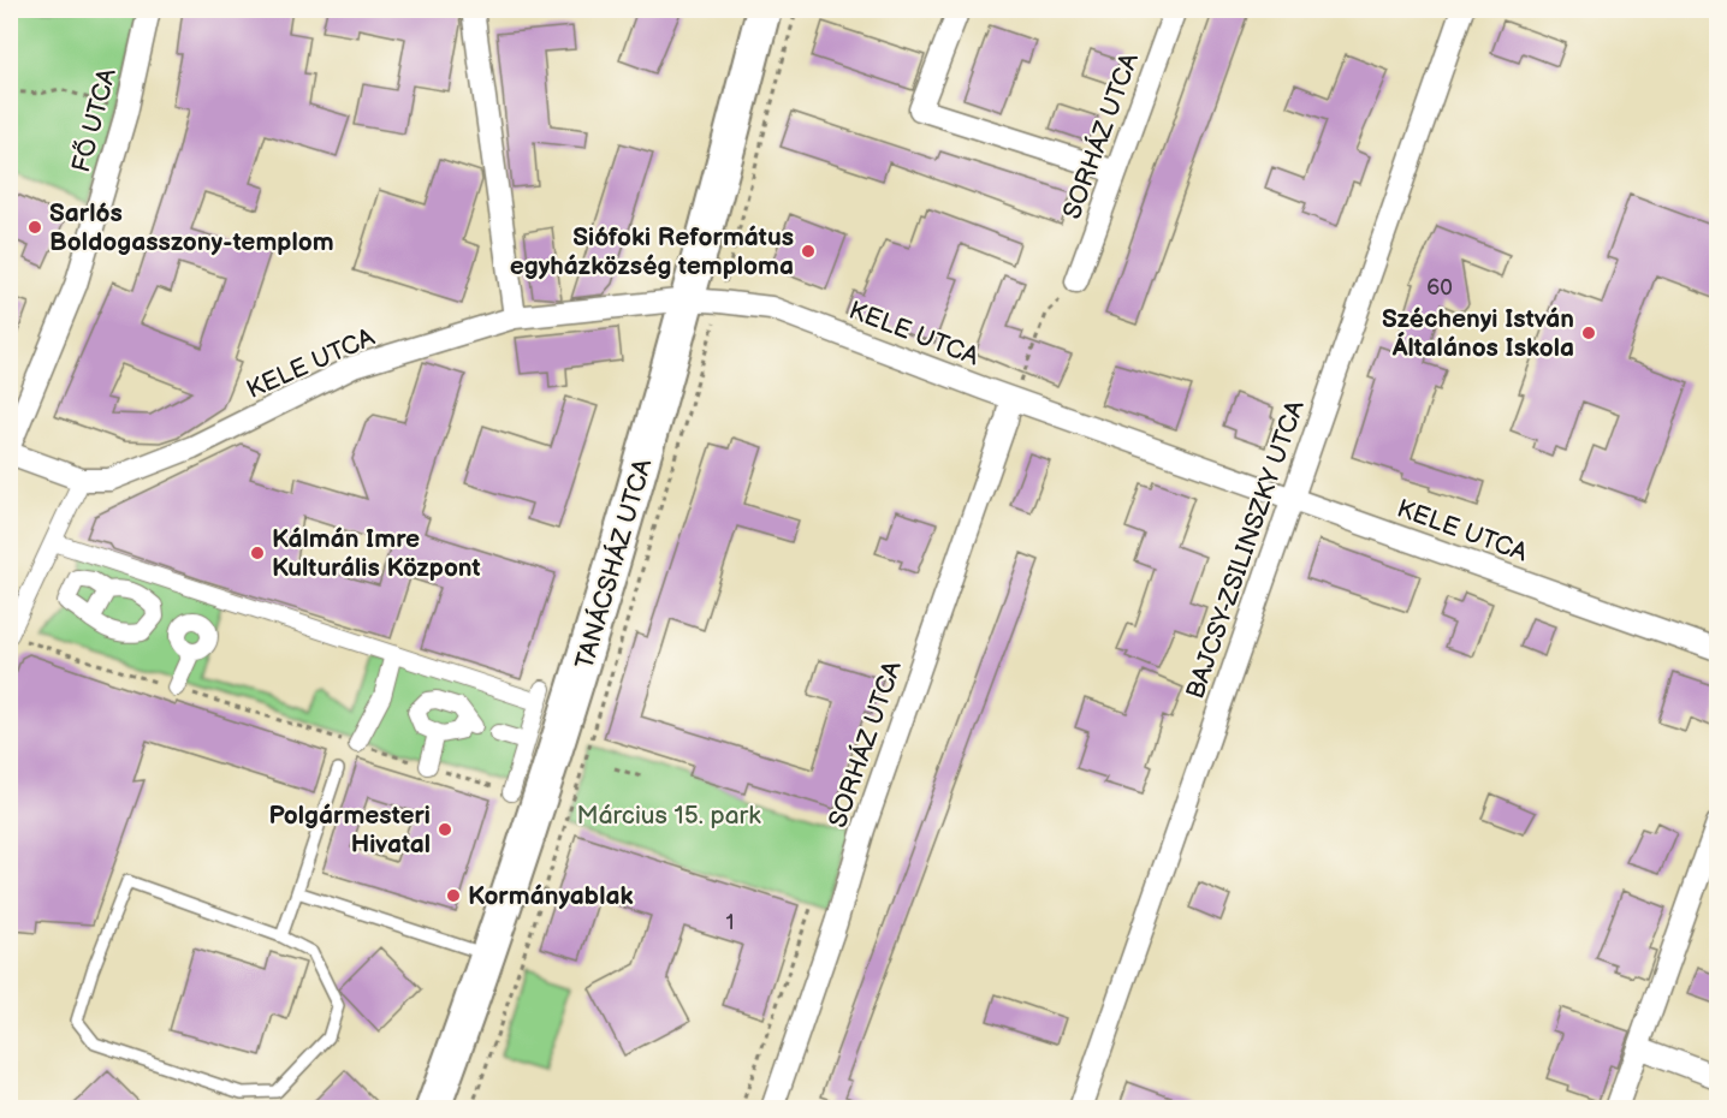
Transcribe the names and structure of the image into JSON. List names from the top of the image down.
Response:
{
  "streets": {
    "main road": ["TANÁCSHÁZ UTCA"],
    "street": [
      "FŐ UTCA",
      "SORHÁZ UTCA",
      "KELE UTCA",
      "BAJCSY-ZSILINSZKY UTCA"
    ]
  },
  "crossings": [
    ["SORHÁZ UTCA", "KELE UTCA"],
    ["KELE UTCA", "BAJCSY-ZSILINSZKY UTCA"],
    ["KELE UTCA", "TANÁCSHÁZ UTCA"]
  ],
  "parks": ["Március 15. park"],
  "places": [
    "Sarlós Boldogasszony-templom",
    "Siófoki Református egyházközség temploma",
    "Széchenyi István Általános Iskola",
    "Kálmán Imre Kulturális Központ",
    "Polgármesteri Hivatal",
    "Kormányablak"
  ],
  "house_numbers": ["60", "1"]
}
